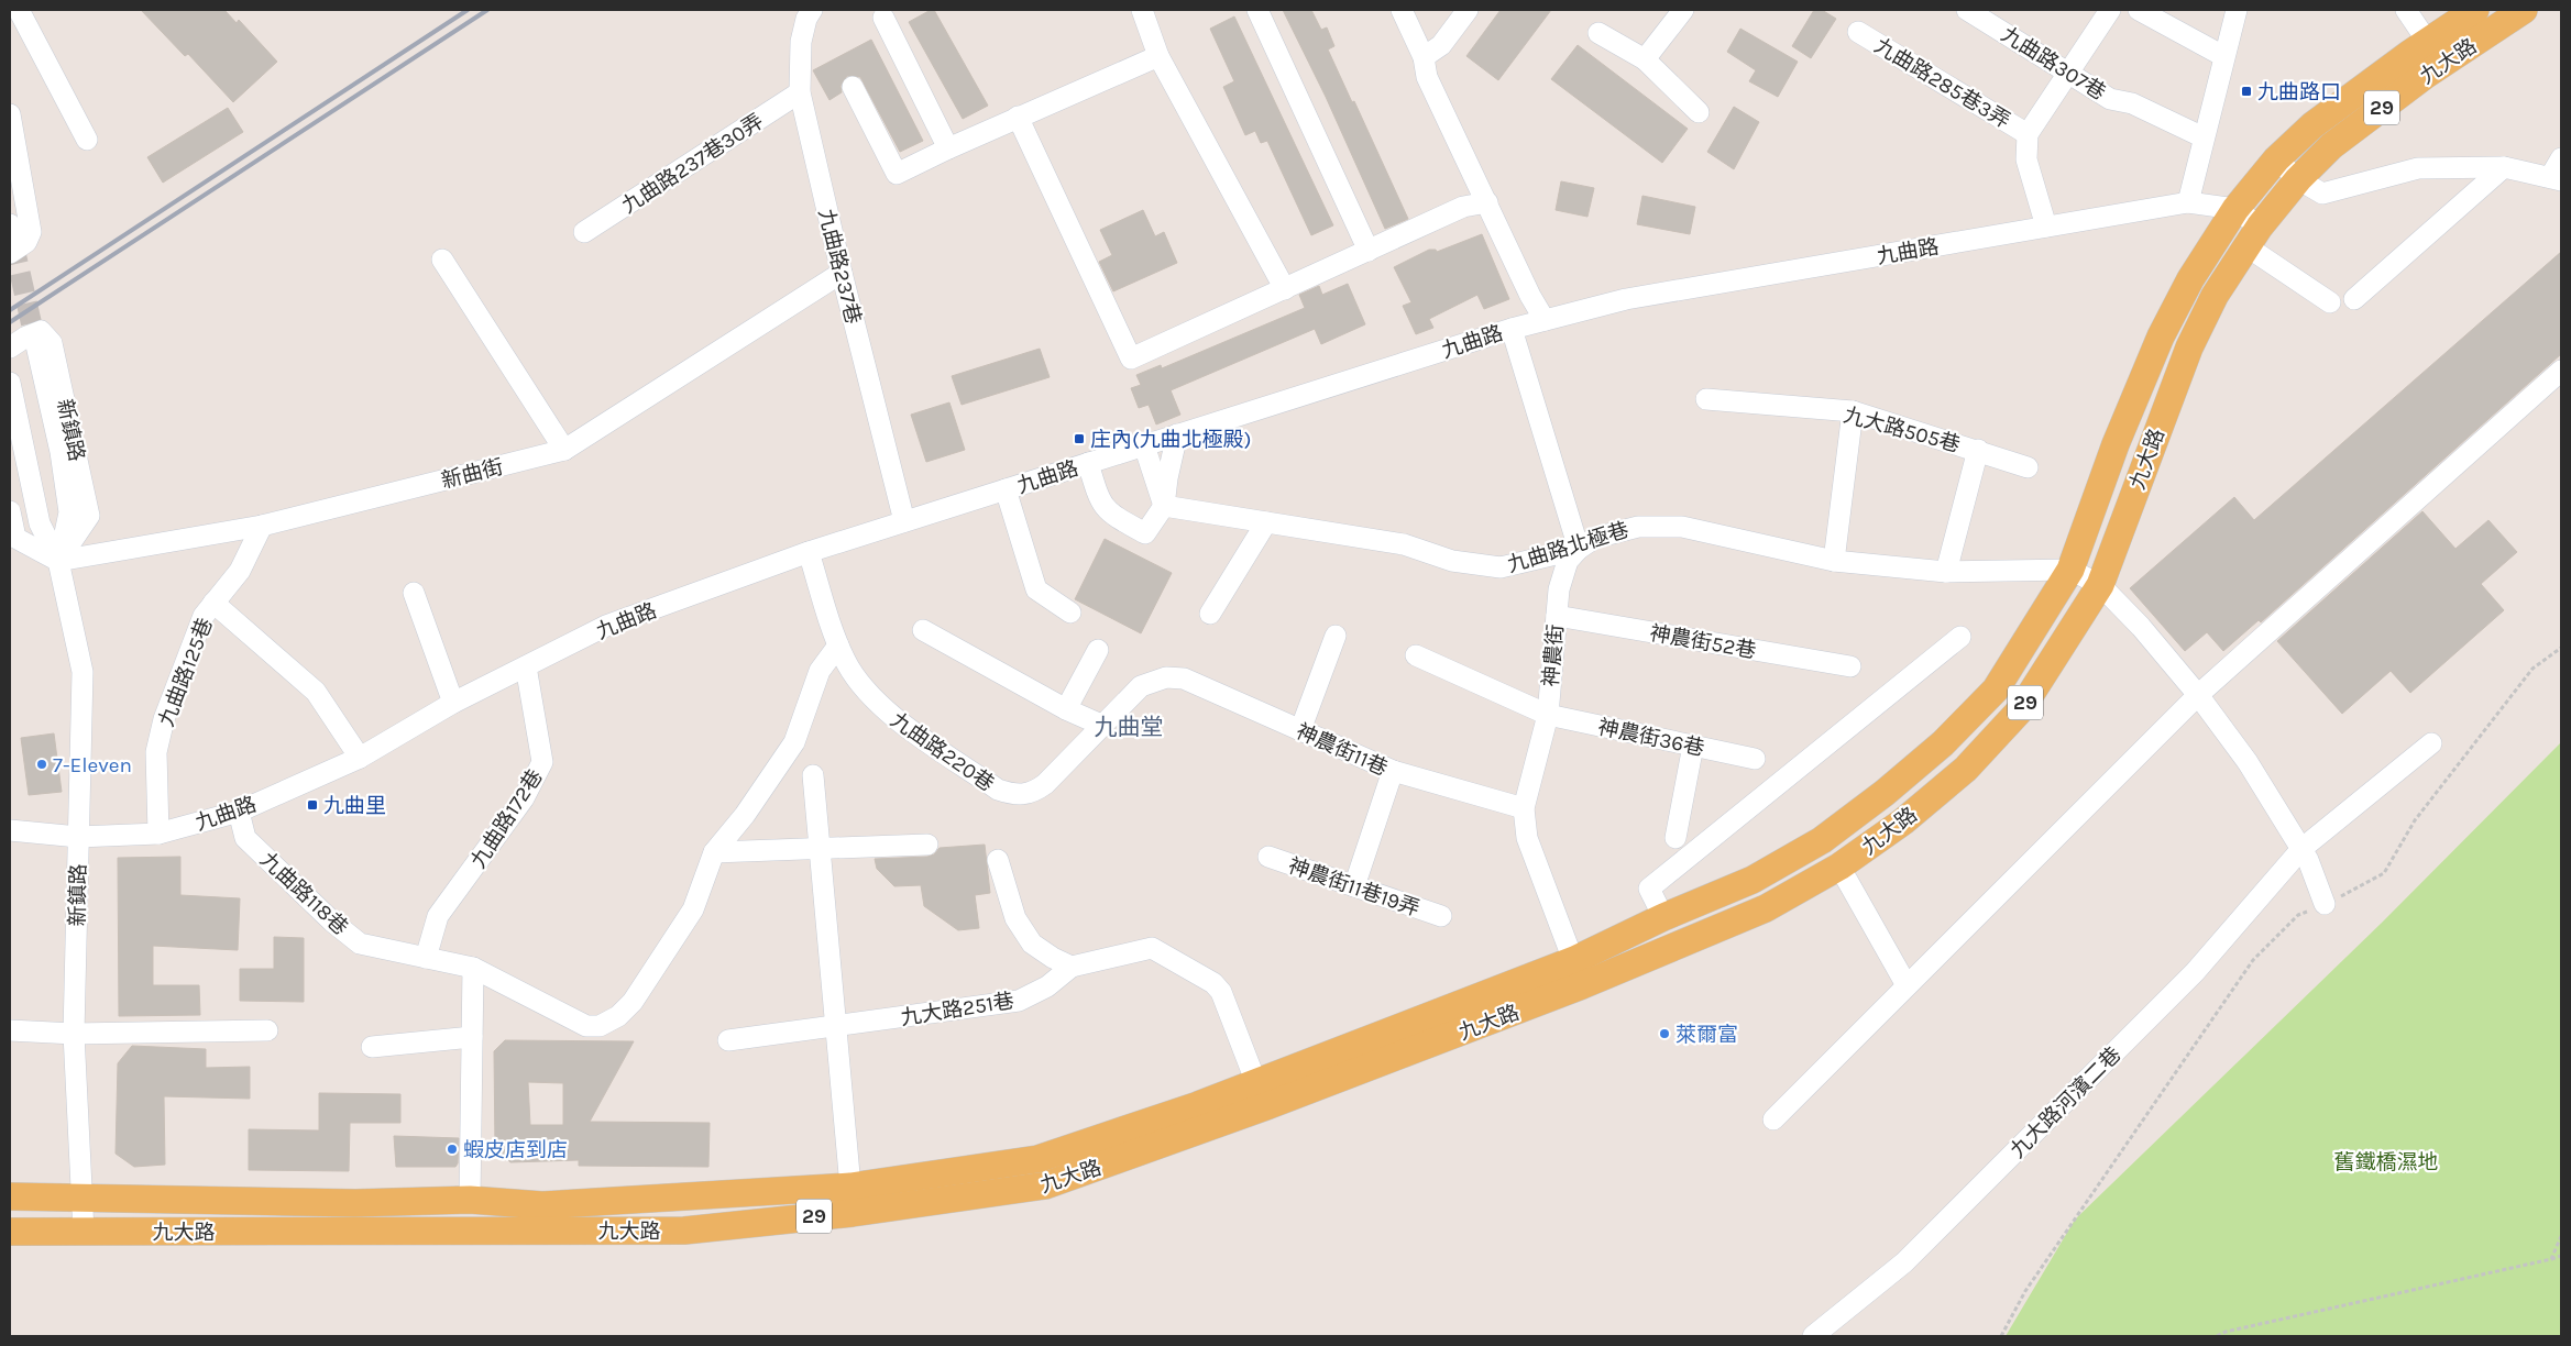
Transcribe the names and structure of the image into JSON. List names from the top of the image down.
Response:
{
  "streets": {
    "main road": ["九大路", "29"],
    "street": [
      "九曲路307巷",
      "九曲路285巷3弄",
      "九曲路237巷30弄",
      "九曲路",
      "九曲路237巷",
      "九大路505巷",
      "新鎮路",
      "新曲街",
      "九曲路北極巷",
      "神農街52巷",
      "神農街",
      "九曲路125巷",
      "神農街36巷",
      "神農街11巷",
      "九曲路220巷",
      "九曲路172巷",
      "神農街11巷19弄",
      "九曲路118巷",
      "九大路251巷",
      "九大路河濱二巷"
    ]
  },
  "crossings": [
    ["九大路", "九曲路"],
    ["九大路", "新鎮路"],
    ["九大路", "九曲路北極巷"],
    ["九大路", "神農街"],
    ["九曲路237巷30弄", "九曲路237巷"],
    ["九曲路", "九曲路237巷"],
    ["九曲路", "新鎮路"],
    ["九曲路", "九曲路125巷"],
    ["九曲路", "九曲路220巷"],
    ["九曲路", "九曲路172巷"],
    ["九曲路", "九曲路118巷"],
    ["九曲路237巷", "新曲街"],
    ["新鎮路", "新曲街"],
    ["新曲街", "九曲路125巷"],
    ["九曲路北極巷", "神農街"],
    ["神農街52巷", "神農街"],
    ["神農街", "神農街36巷"],
    ["神農街", "神農街11巷"],
    ["神農街11巷", "九曲路220巷"],
    ["九曲路172巷", "九曲路118巷"]
  ],
  "districts": ["九曲堂"],
  "parks": ["舊鐵橋濕地"],
  "places": {
    "transit": ["九曲路口", "庄內(九曲北極殿)", "九曲里"],
    "other": ["7-Eleven", "萊爾富", "蝦皮店到店"]
  }
}
